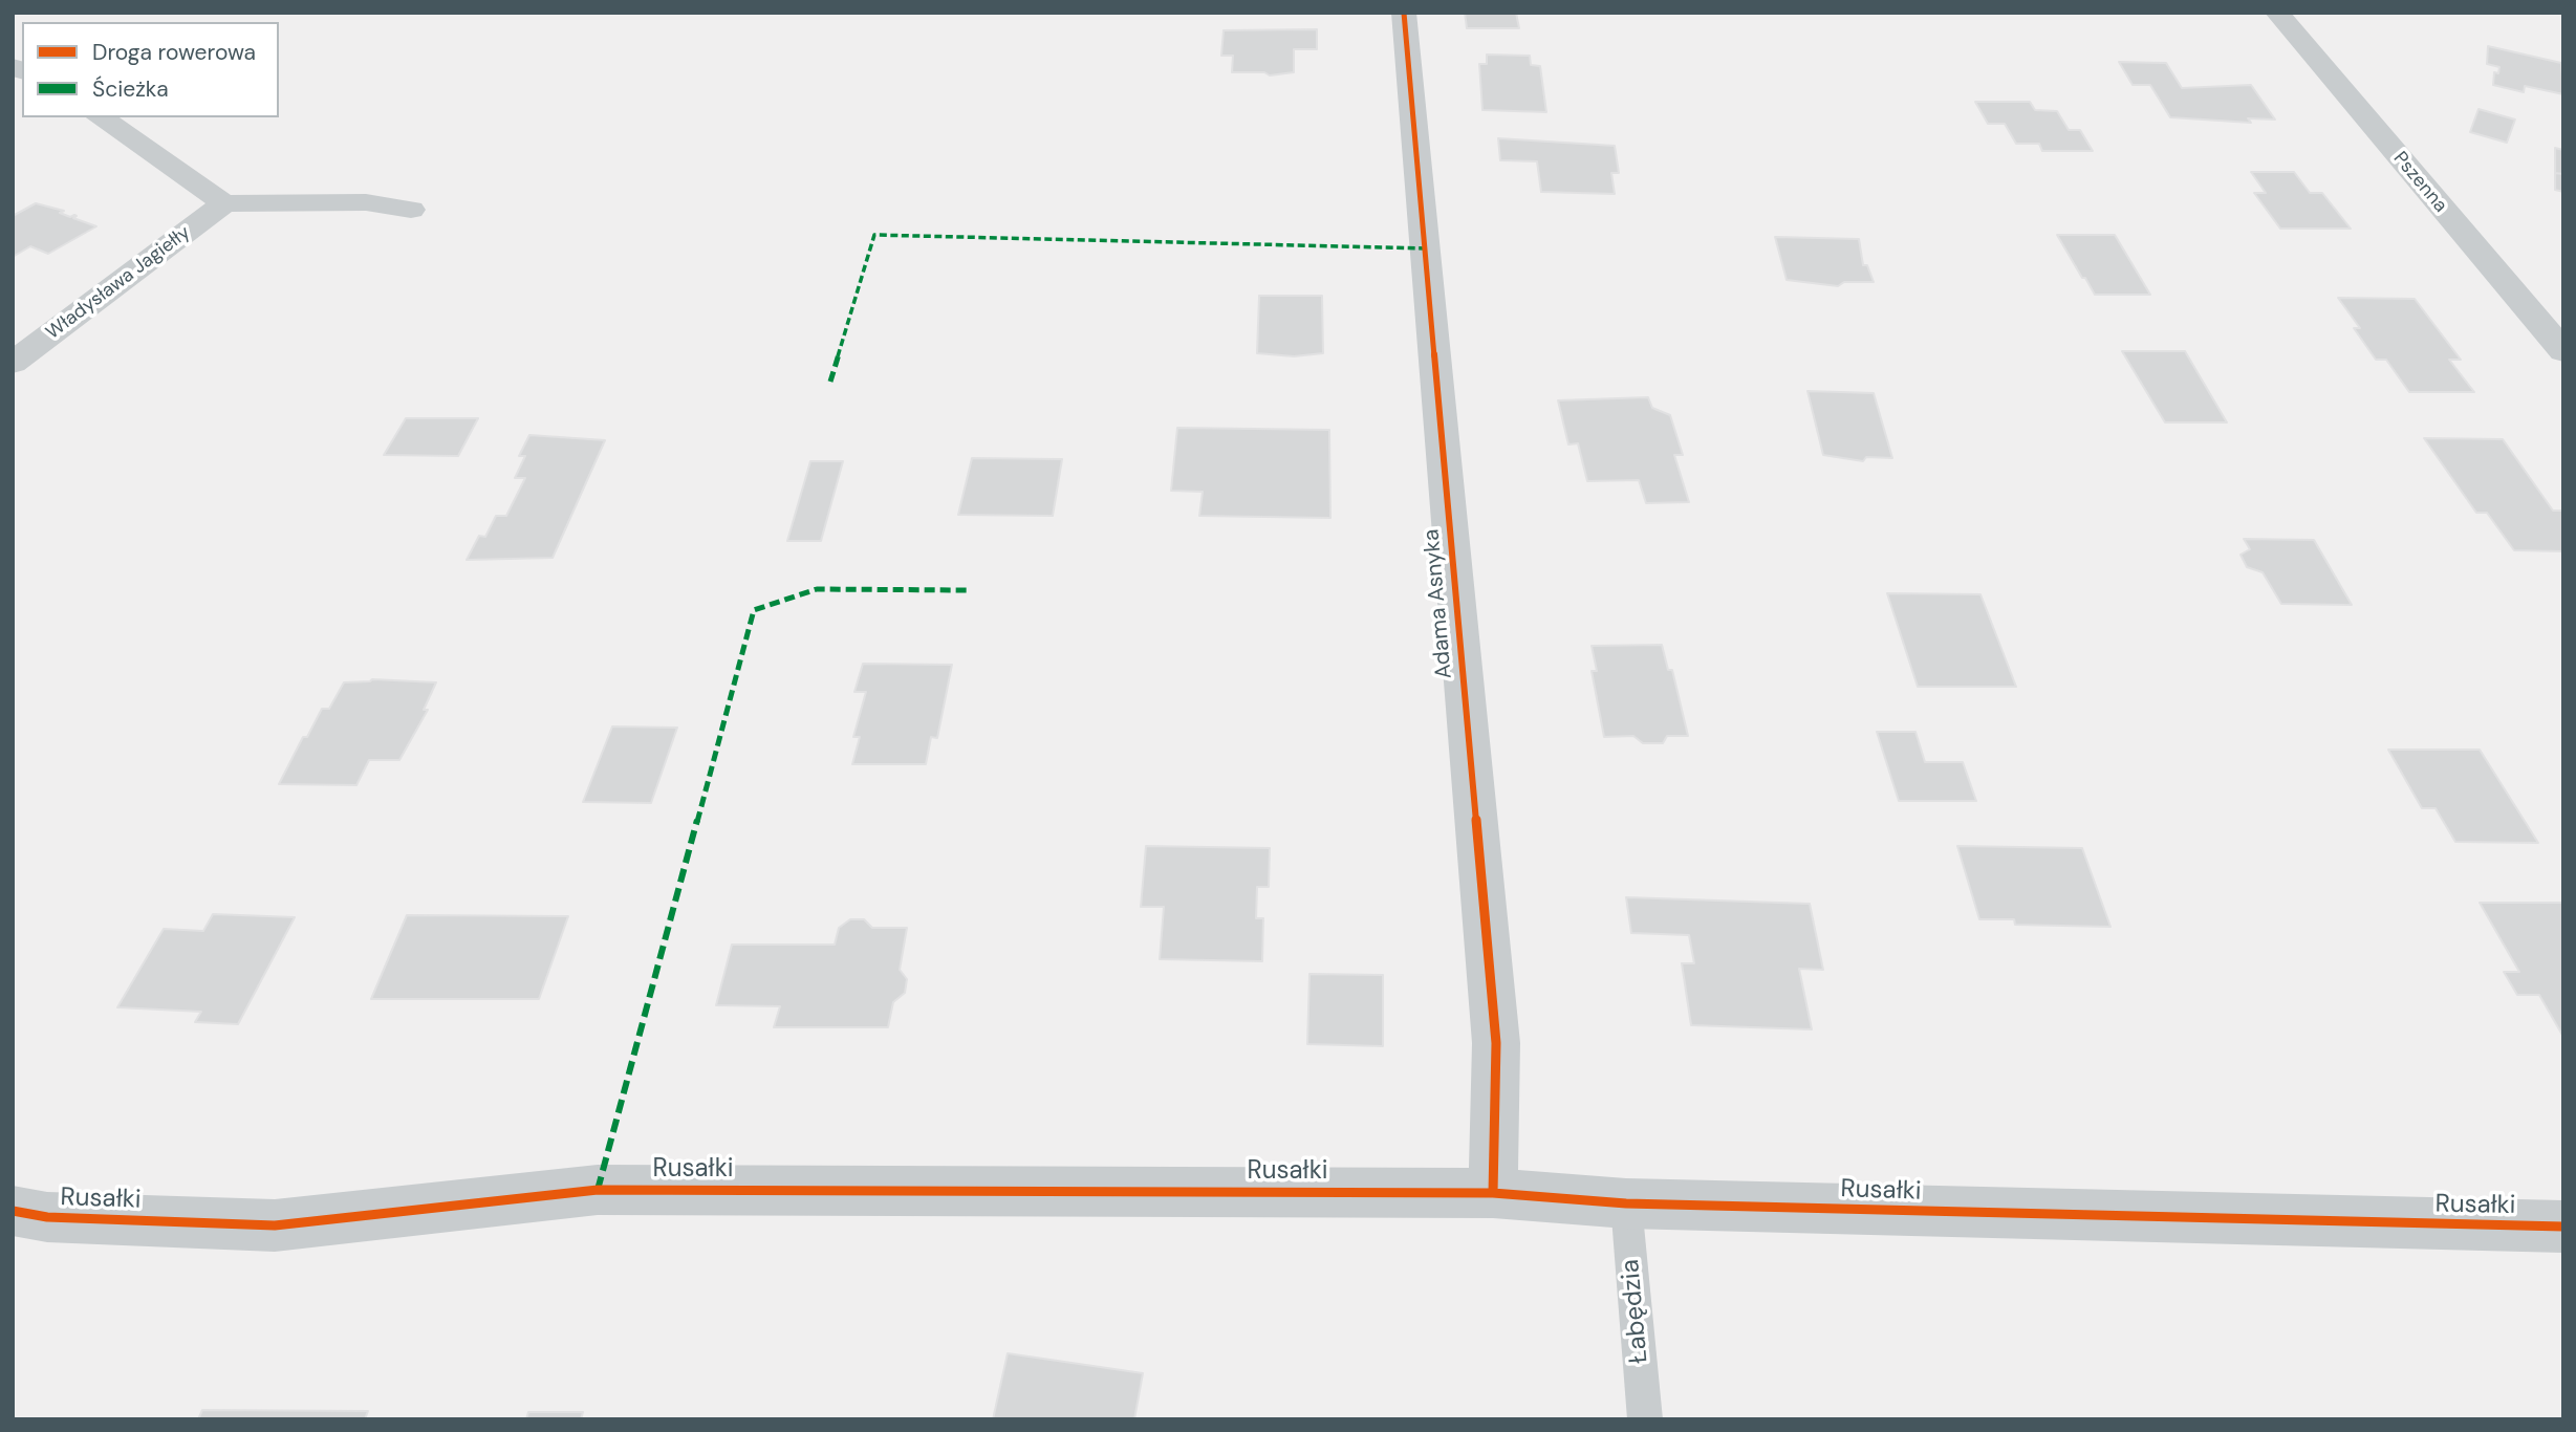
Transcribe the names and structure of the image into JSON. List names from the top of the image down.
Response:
{
  "streets": {
    "street": [
      "Pszenna",
      "Władysława Jagiełły",
      "Adama Asnyka",
      "Rusałki"
    ],
    "lane": ["Łabędzia"]
  },
  "crossings": [
    ["Adama Asnyka", "Rusałki"],
    ["Rusałki", "Łabędzia"]
  ],
  "legend": ["Droga rowerowa", "Ścieżka"]
}
